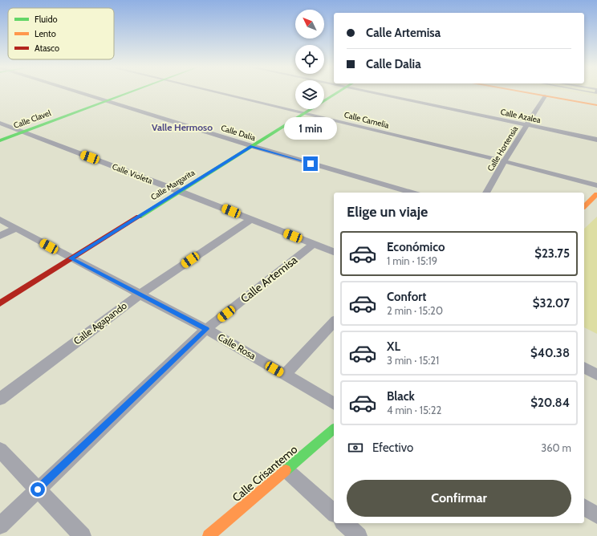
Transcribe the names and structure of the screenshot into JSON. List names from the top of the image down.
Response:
{
  "streets": {
    "main road": ["Calle Clavel", "Calle Margarita", "Calle Crisantemo"],
    "street": [
      "Calle Azalea",
      "Calle Camelia",
      "Calle Dalia",
      "Calle Hortensia",
      "Calle Violeta",
      "Calle Artemisa",
      "Calle Agapando",
      "Calle Rosa"
    ]
  },
  "crossings": [
    ["Calle Azalea", "Calle Hortensia"],
    ["Calle Clavel", "Calle Dalia"],
    ["Calle Clavel", "Calle Violeta"],
    ["Calle Camelia", "Calle Hortensia"],
    ["Calle Camelia", "Calle Margarita"],
    ["Calle Dalia", "Calle Margarita"],
    ["Calle Violeta", "Calle Margarita"],
    ["Calle Violeta", "Calle Artemisa"],
    ["Calle Violeta", "Calle Agapando"],
    ["Calle Margarita", "Calle Rosa"],
    ["Calle Artemisa", "Calle Rosa"],
    ["Calle Agapando", "Calle Rosa"]
  ],
  "districts": ["Valle Hermoso"],
  "legend": ["Fluido", "Lento", "Atasco"],
  "north": "top left",
  "page": {
    "banner": ["Calle Artemisa", "Calle Dalia"],
    "bubble": "1 min",
    "heading": "Elige un viaje",
    "list": [
      {
        "name": "Económico",
        "note": "1 min · 15:19",
        "value": "$23.75"
      },
      {
        "name": "Confort",
        "note": "2 min · 15:20",
        "value": "$32.07"
      },
      {
        "name": "XL",
        "note": "3 min · 15:21",
        "value": "$40.38"
      },
      {
        "name": "Black",
        "note": "4 min · 15:22",
        "value": "$20.84"
      }
    ],
    "pay": ["Efectivo", "360 m"],
    "buttons": "Confirmar"
  }
}
